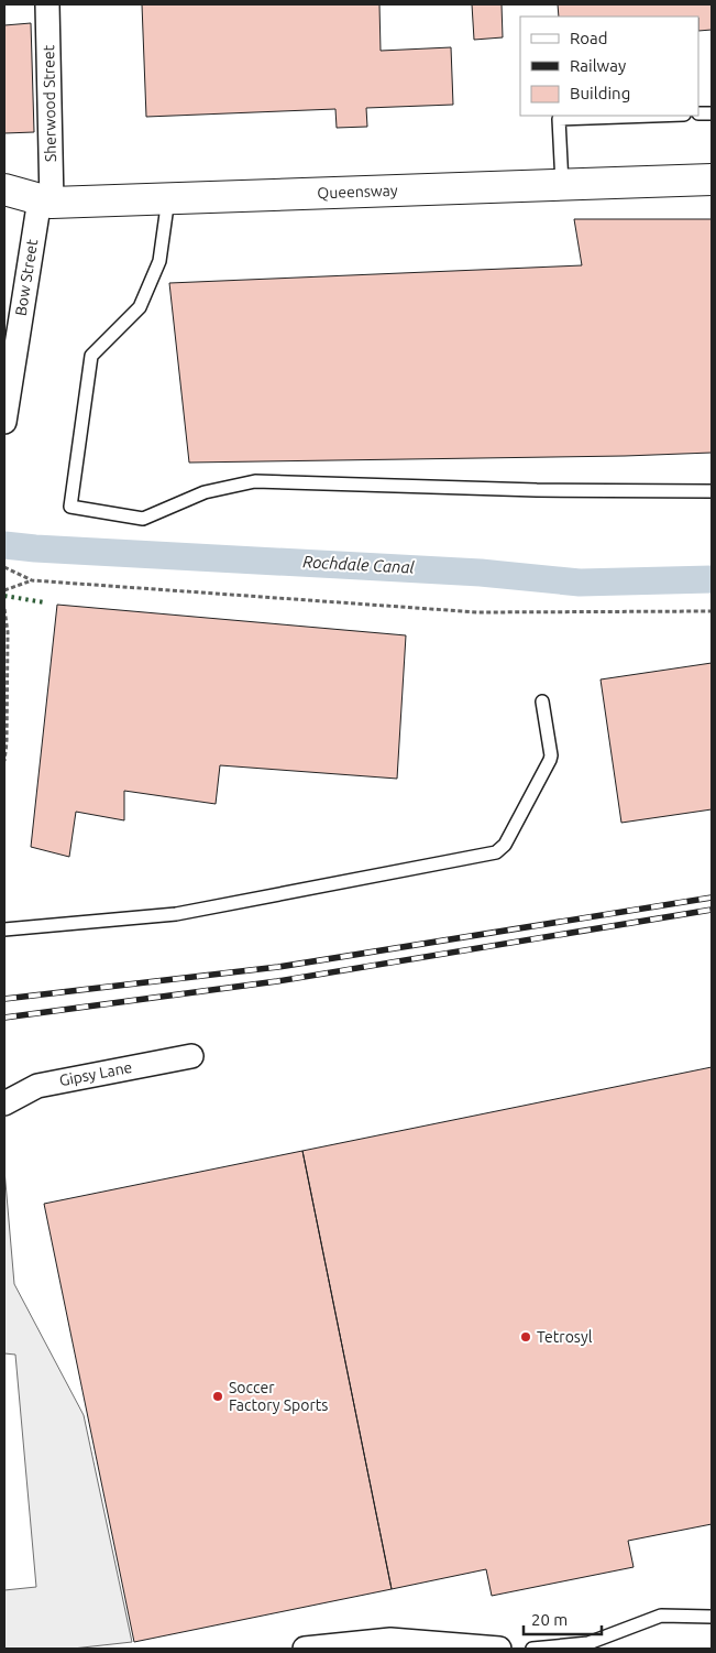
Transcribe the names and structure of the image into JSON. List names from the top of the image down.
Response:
{
  "streets": {
    "main road": ["Queensway"],
    "street": ["Sherwood Street", "Bow Street", "Gipsy Lane"]
  },
  "crossings": [
    ["Sherwood Street", "Queensway"],
    ["Sherwood Street", "Bow Street"],
    ["Queensway", "Bow Street"]
  ],
  "water": ["Rochdale Canal"],
  "places": ["Tetrosyl", "Soccer Factory Sports"],
  "legend": ["Road", "Railway", "Building"],
  "scale_bar": "20 m"
}
